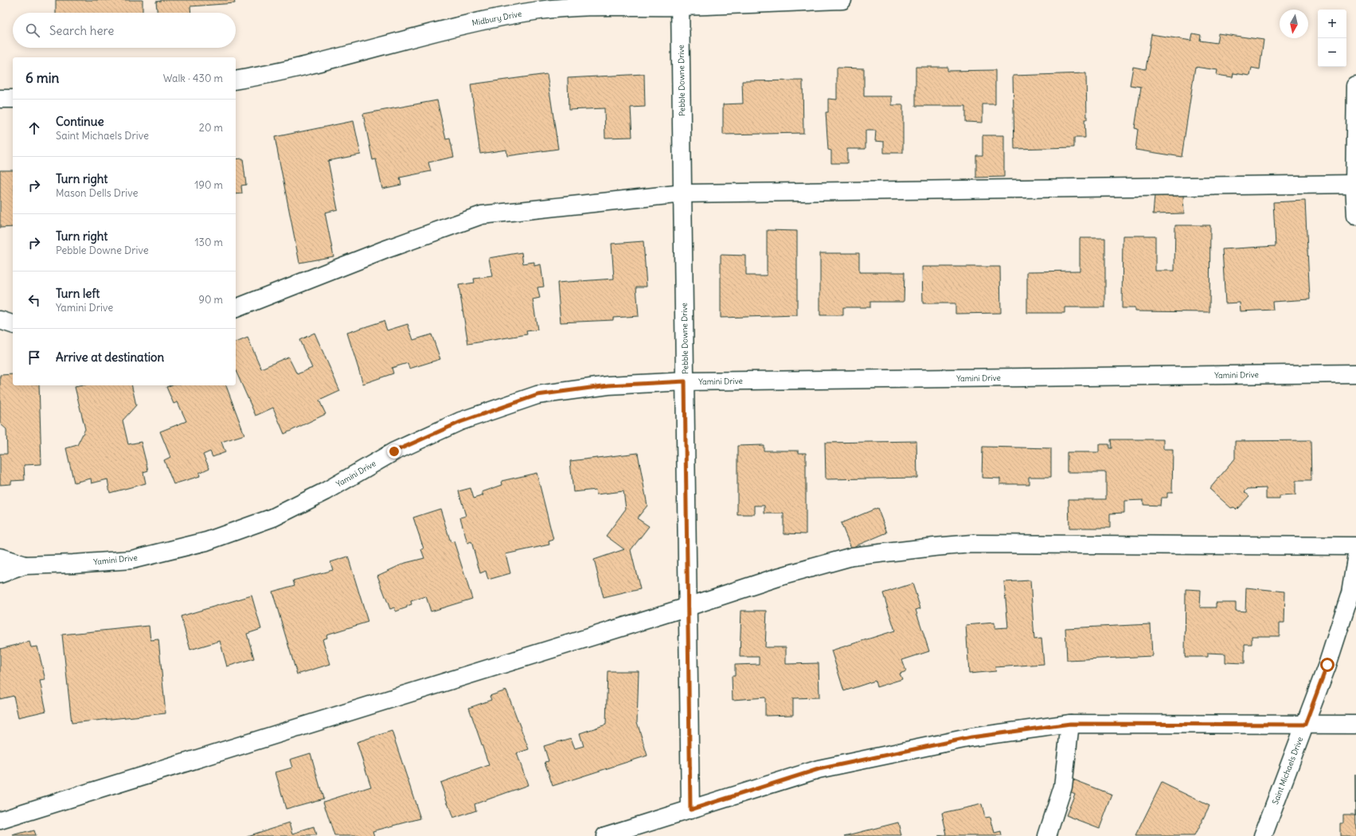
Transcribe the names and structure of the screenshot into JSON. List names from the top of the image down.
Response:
{
  "streets": {
    "street": [
      "Midbury Drive",
      "Pebble Downe Drive",
      "Yamini Drive",
      "Saint Michaels Drive"
    ]
  },
  "crossings": [
    ["Midbury Drive", "Pebble Downe Drive"],
    ["Pebble Downe Drive", "Yamini Drive"]
  ],
  "north": "bottom",
  "page": {
    "map_buttons": ["+", "−"],
    "search": "Search here",
    "heading": ["6 min", "Walk · 430 m"],
    "list": [
      ["Continue", "Saint Michaels Drive", "20 m"],
      ["Turn right", "Mason Dells Drive", "190 m"],
      ["Turn right", "Pebble Downe Drive", "130 m"],
      ["Turn left", "Yamini Drive", "90 m"],
      "Arrive at destination"
    ]
  }
}
